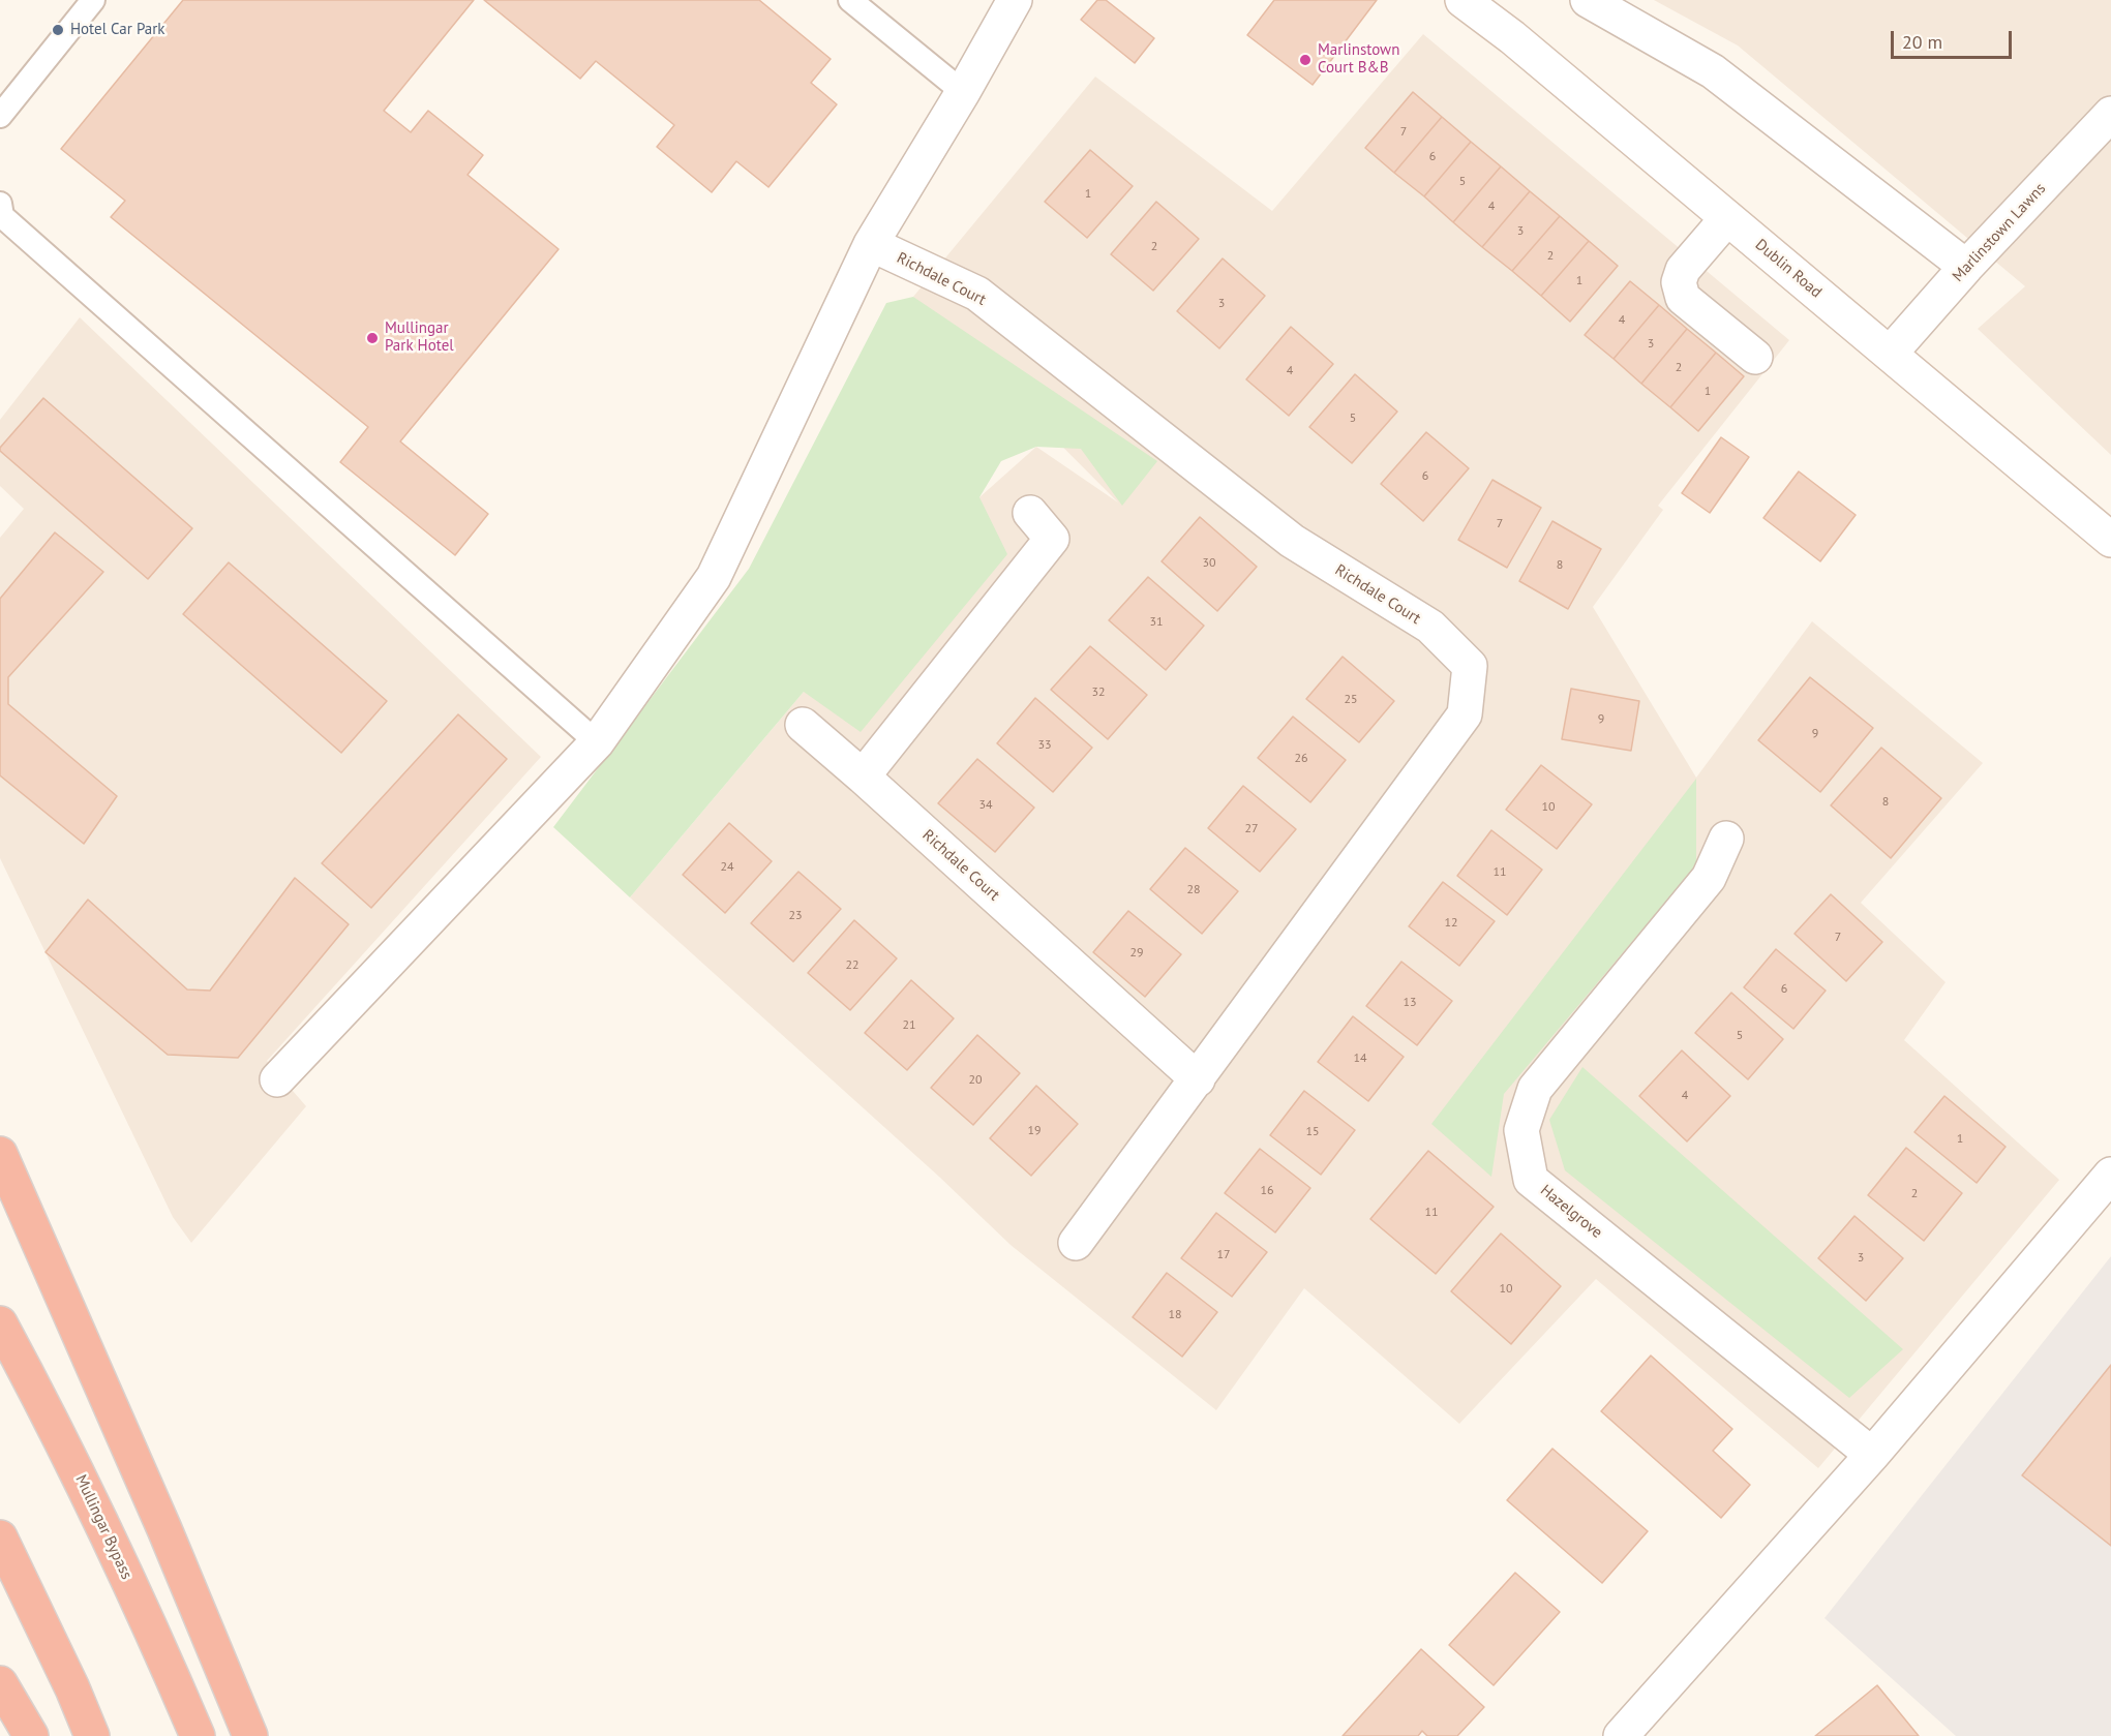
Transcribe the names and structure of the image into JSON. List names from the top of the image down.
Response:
{
  "streets": {
    "highway": ["Mullingar Bypass"],
    "street": [
      "Marlinstown Lawns",
      "Dublin Road",
      "Richdale Court",
      "Hazelgrove"
    ]
  },
  "crossings": [
    ["Marlinstown Lawns", "Dublin Road"]
  ],
  "places": ["Hotel Car Park", "Marlinstown Court B&B", "Mullingar Park Hotel"],
  "house_numbers": [
    "7",
    "6",
    "5",
    "1",
    "4",
    "3",
    "2",
    "2",
    "1",
    "3",
    "4",
    "3",
    "2",
    "4",
    "1",
    "5",
    "6",
    "7",
    "30",
    "8",
    "31",
    "32",
    "25",
    "9",
    "9",
    "33",
    "26",
    "8",
    "34",
    "10",
    "27",
    "24",
    "11",
    "28",
    "23",
    "12",
    "7",
    "29",
    "22",
    "6",
    "13",
    "21",
    "5",
    "14",
    "20",
    "4",
    "19",
    "15",
    "1",
    "16",
    "2",
    "11",
    "17",
    "3",
    "10",
    "18"
  ],
  "scale_bar": "20 m"
}
